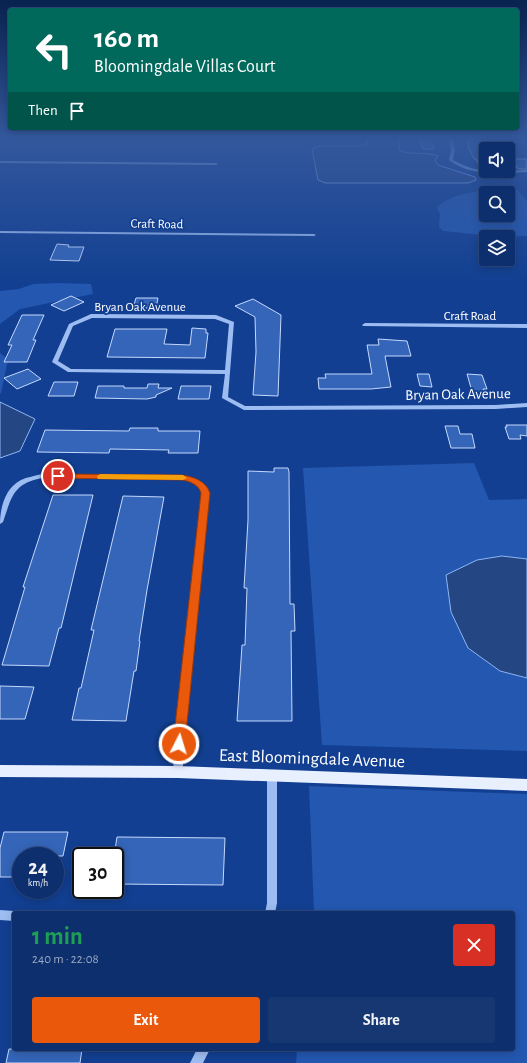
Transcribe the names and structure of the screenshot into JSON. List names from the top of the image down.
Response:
{
  "streets": {
    "main road": ["East Bloomingdale Avenue"],
    "street": ["Craft Road", "Bryan Oak Avenue"]
  },
  "page": {
    "turn": ["160 m", "Bloomingdale Villas Court"],
    "then": "Then",
    "speed": "24 km/h",
    "limit": "30",
    "heading": ["1 min", "240 m · 22:08"],
    "buttons": ["Exit", "Share"]
  }
}
